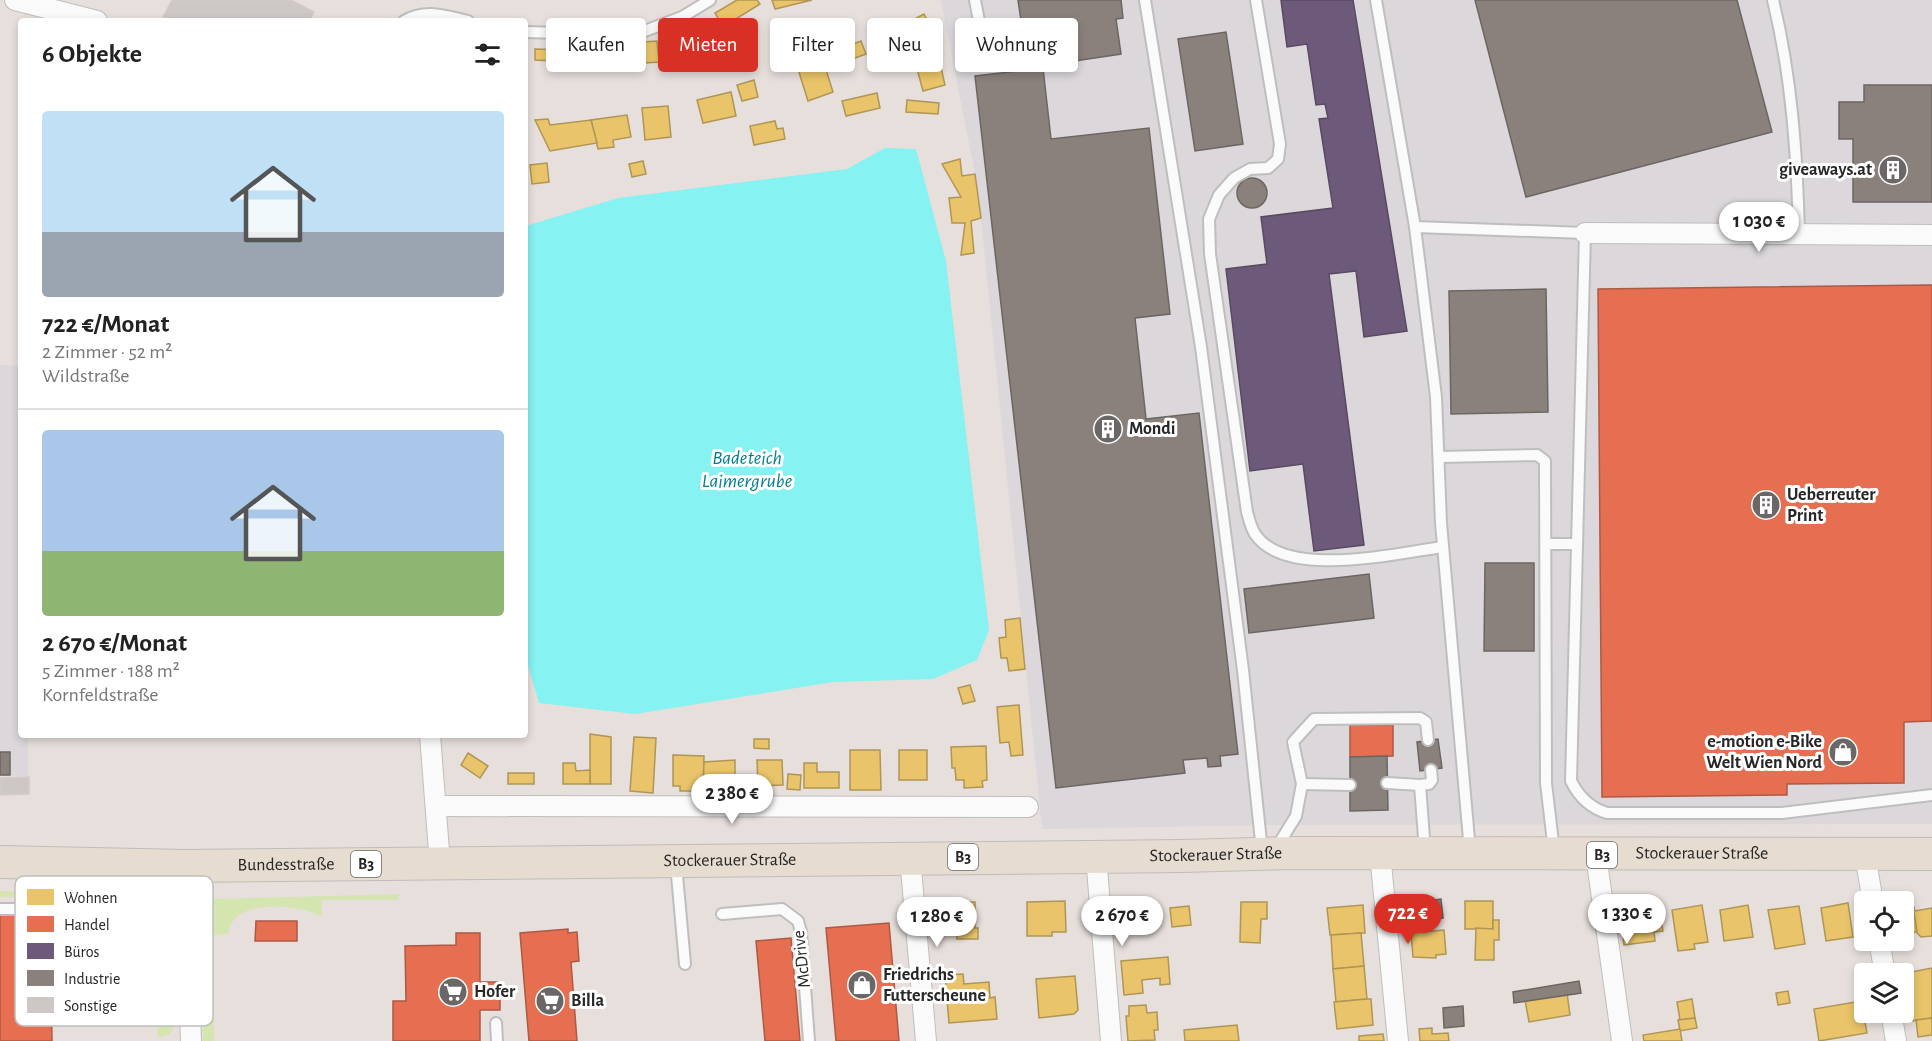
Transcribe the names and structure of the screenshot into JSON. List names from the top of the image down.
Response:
{
  "streets": {
    "main road": ["Stockerauer Straße", "B3", "Bundesstraße"],
    "lane": ["McDrive"]
  },
  "crossings": [
    ["Stockerauer Straße", "Bundesstraße"]
  ],
  "water": ["Badeteich Laimergrube"],
  "places": {
    "building": ["giveaways.at", "Mondi", "Ueberreuter Print"],
    "shop": ["e-motion e-Bike Welt Wien Nord", "Friedrichs Futterscheune"],
    "supermarket": ["Hofer", "Billa"]
  },
  "legend": [
    "Wohnen",
    "Handel",
    "Büros",
    "Industrie",
    "Sonstige"
  ],
  "page": {
    "chip": [
      "Kaufen",
      "Mieten",
      "Filter",
      "Neu",
      "Wohnung"
    ],
    "heading": "6 Objekte",
    "list": [
      {
        "name": "722 €/Monat",
        "note": "2 Zimmer · 52 m² · Wildstraße"
      },
      {
        "name": "2 670 €/Monat",
        "note": "5 Zimmer · 188 m² · Kornfeldstraße"
      }
    ],
    "price": [
      "1 030 €",
      "2 380 €",
      "722 €",
      "1 330 €",
      "2 670 €",
      "1 280 €"
    ]
  }
}
